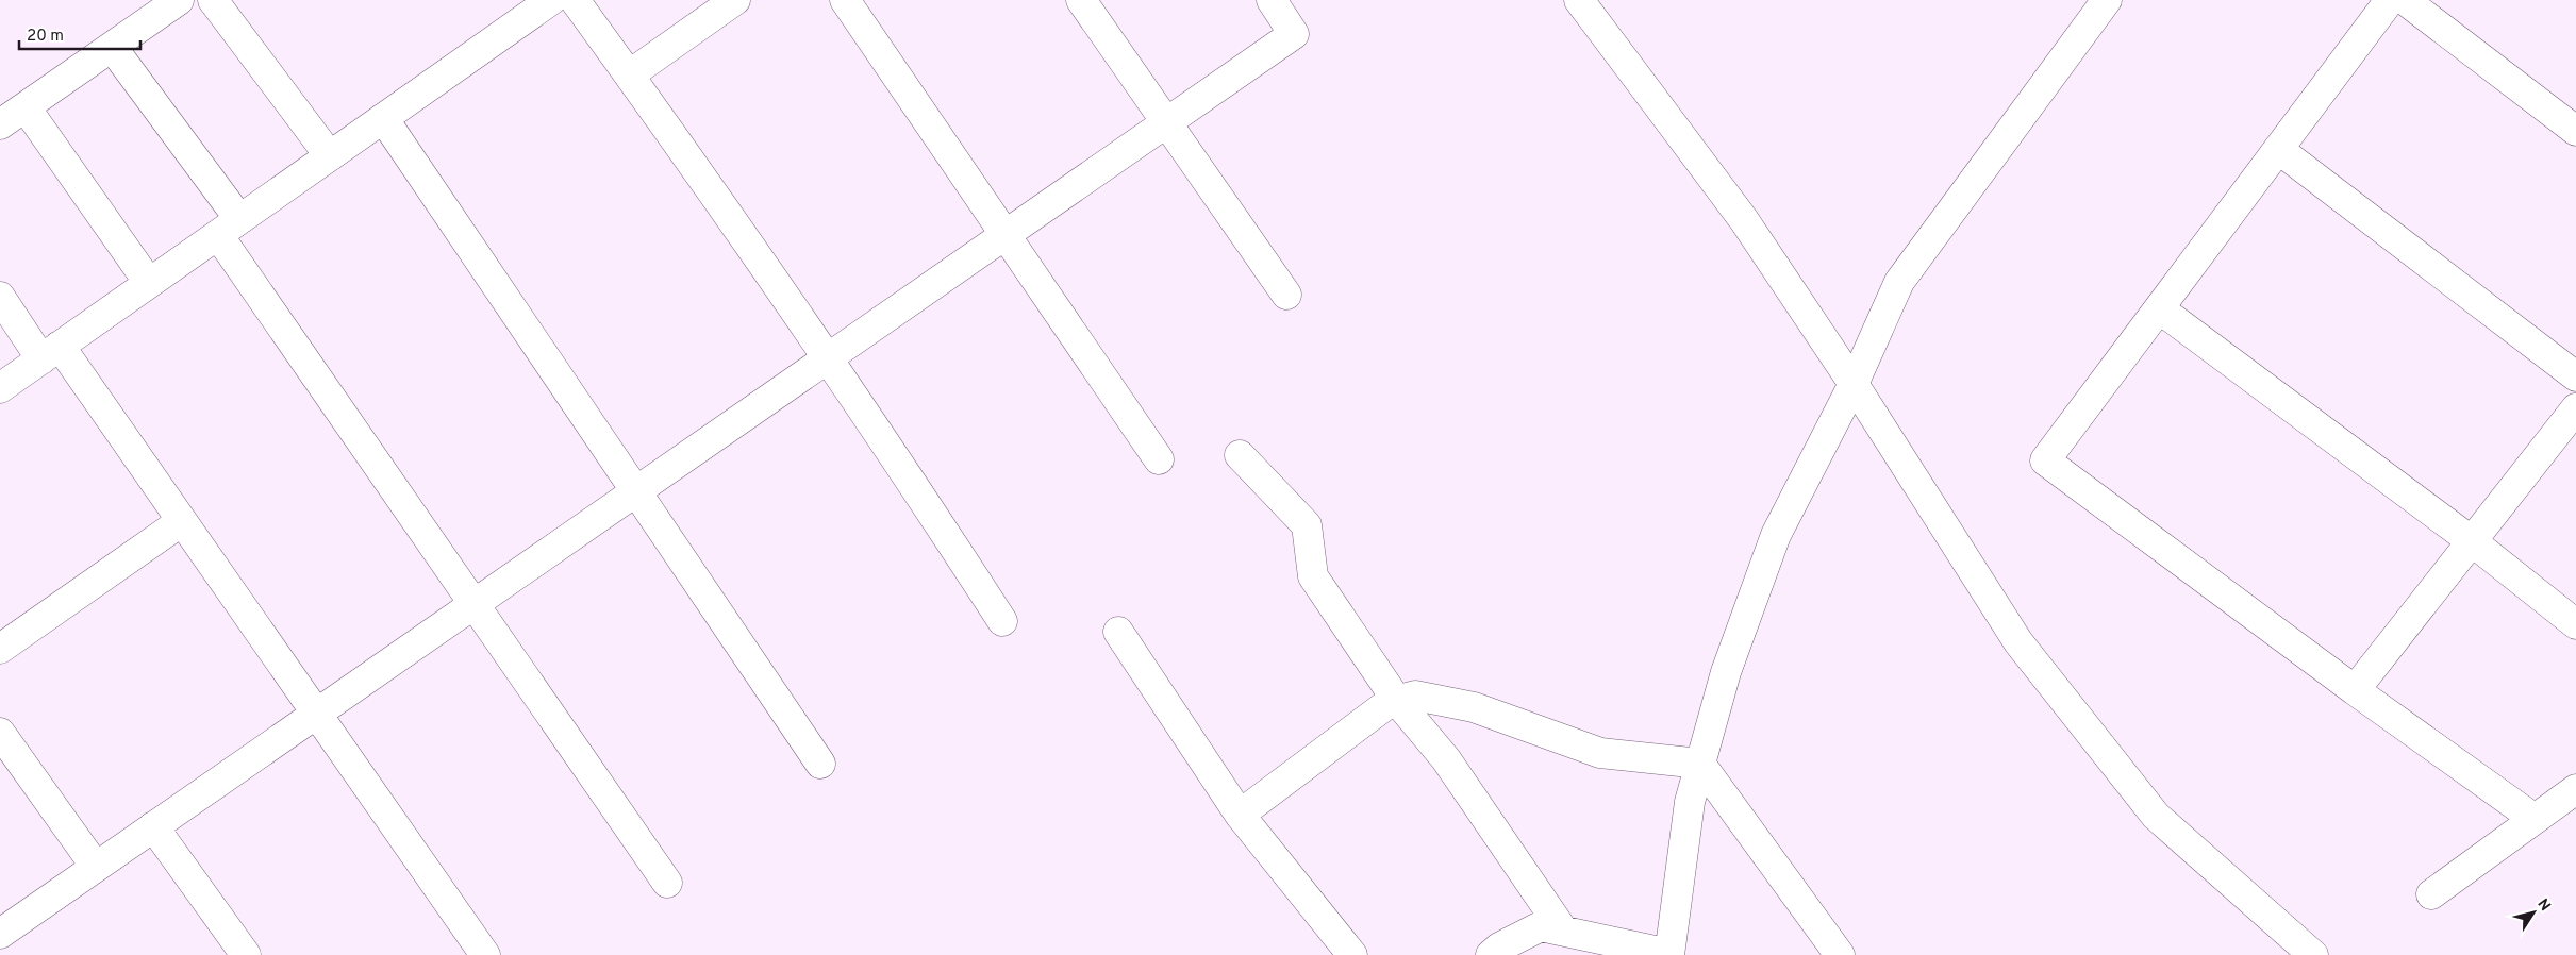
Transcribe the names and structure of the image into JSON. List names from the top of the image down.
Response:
{
  "scale_bar": "20 m",
  "north": "top right"
}
